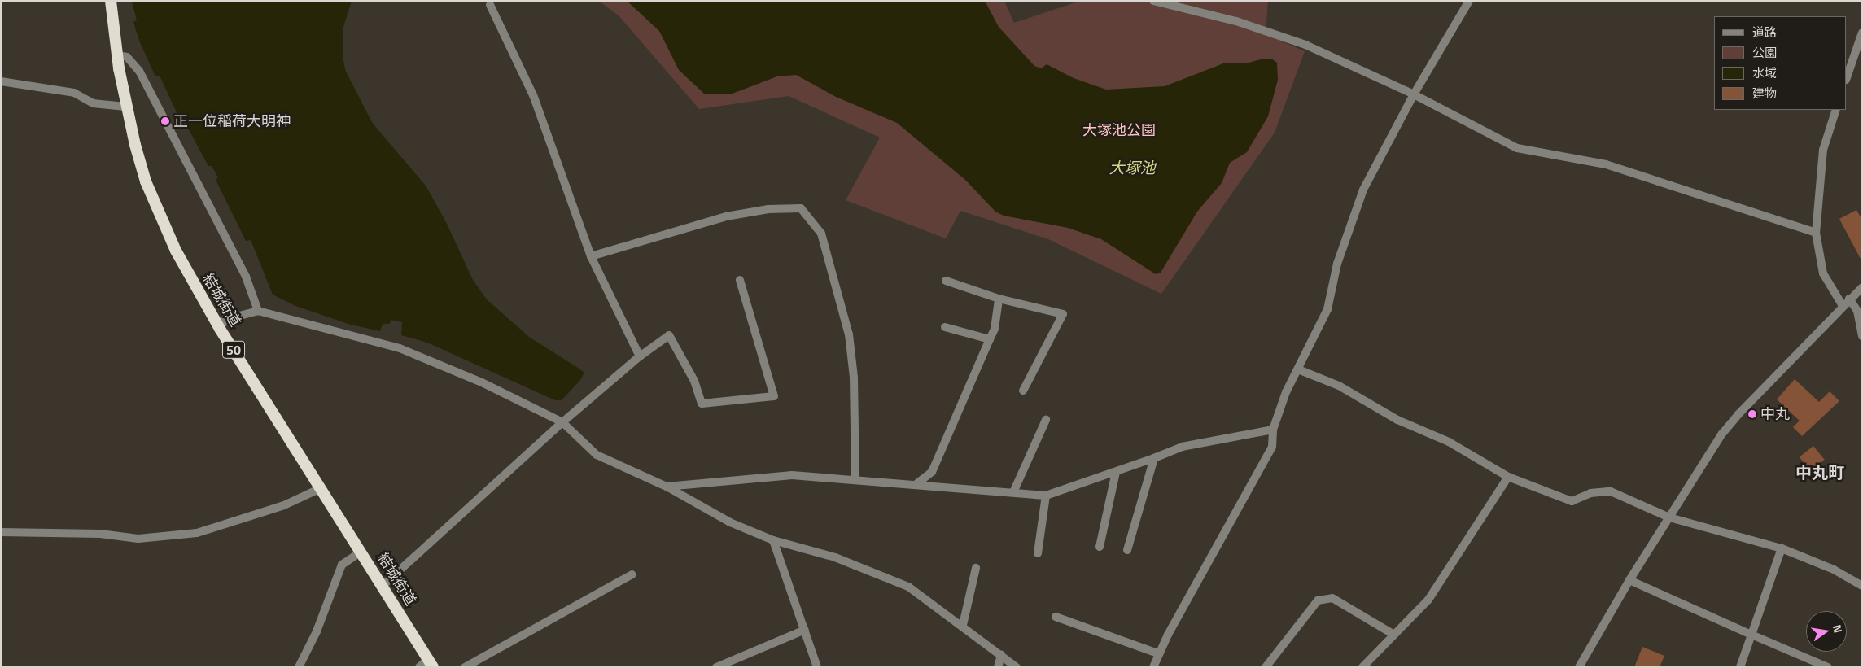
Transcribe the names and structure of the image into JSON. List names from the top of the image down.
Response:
{
  "streets": {
    "highway": ["結城街道", "50"]
  },
  "districts": ["中丸町"],
  "water": ["大塚池"],
  "parks": ["大塚池公園"],
  "places": ["正一位稲荷大明神", "中丸"],
  "legend": [
    "道路",
    "公園",
    "水域",
    "建物"
  ],
  "north": "right"
}
